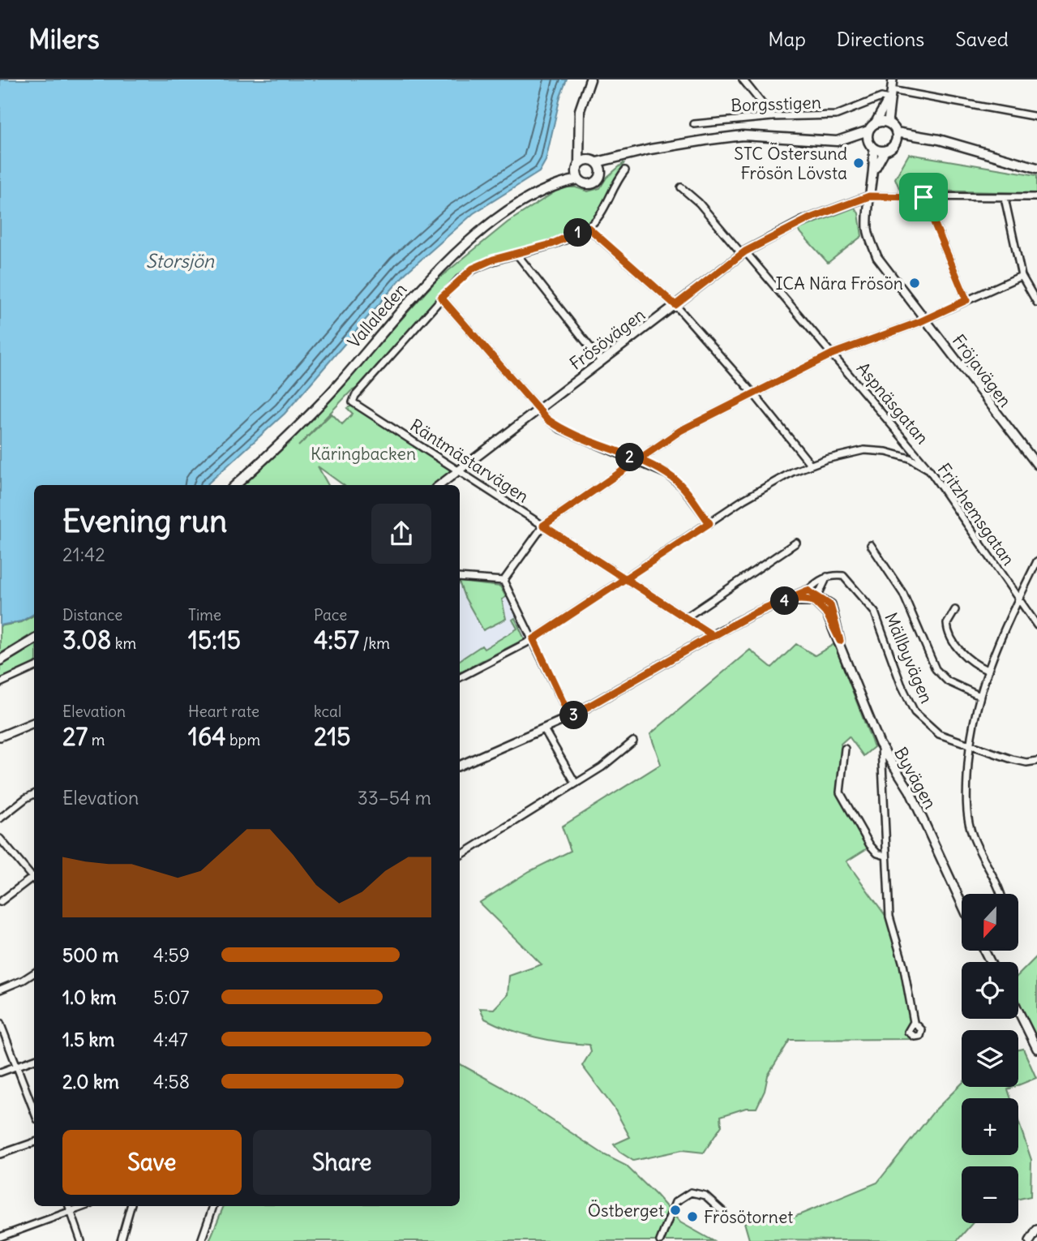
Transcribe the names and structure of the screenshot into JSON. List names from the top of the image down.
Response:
{
  "streets": {
    "main road": ["Vallaleden"],
    "street": [
      "Borgsstigen",
      "Frösövägen",
      "Fröjavägen",
      "Aspnäsgatan",
      "Räntmästarvägen",
      "Fritzhemsgatan",
      "Mällbyvägen",
      "Byvägen"
    ]
  },
  "crossings": [
    ["Frösövägen", "Fröjavägen"],
    ["Frösövägen", "Aspnäsgatan"],
    ["Frösövägen", "Räntmästarvägen"],
    ["Aspnäsgatan", "Fritzhemsgatan"],
    ["Räntmästarvägen", "Fritzhemsgatan"]
  ],
  "water": ["Storsjön"],
  "parks": ["Käringbacken"],
  "places": [
    "STC Östersund Frösön Lövsta",
    "ICA Nära Frösön",
    "Östberget",
    "Frösötornet"
  ],
  "north": "bottom",
  "page": {
    "header": "Milers",
    "nav": ["Map", "Directions", "Saved"],
    "pins": [
      "1",
      "2",
      "4",
      "3"
    ],
    "heading": ["Evening run", "21:42"],
    "stats": [
      ["Distance", "3.08 km"],
      ["Time", "15:15"],
      ["Pace", "4:57 /km"],
      ["Elevation", "27 m"],
      ["Heart rate", "164 bpm"],
      ["kcal", "215"]
    ],
    "chart": ["Elevation", "33–54 m"],
    "map_buttons": ["+", "−"],
    "list": [
      {
        "name": "500 m",
        "note": "4:59"
      },
      {
        "name": "1.0 km",
        "note": "5:07"
      },
      {
        "name": "1.5 km",
        "note": "4:47"
      },
      {
        "name": "2.0 km",
        "note": "4:58"
      }
    ],
    "buttons": ["Save", "Share"]
  }
}
